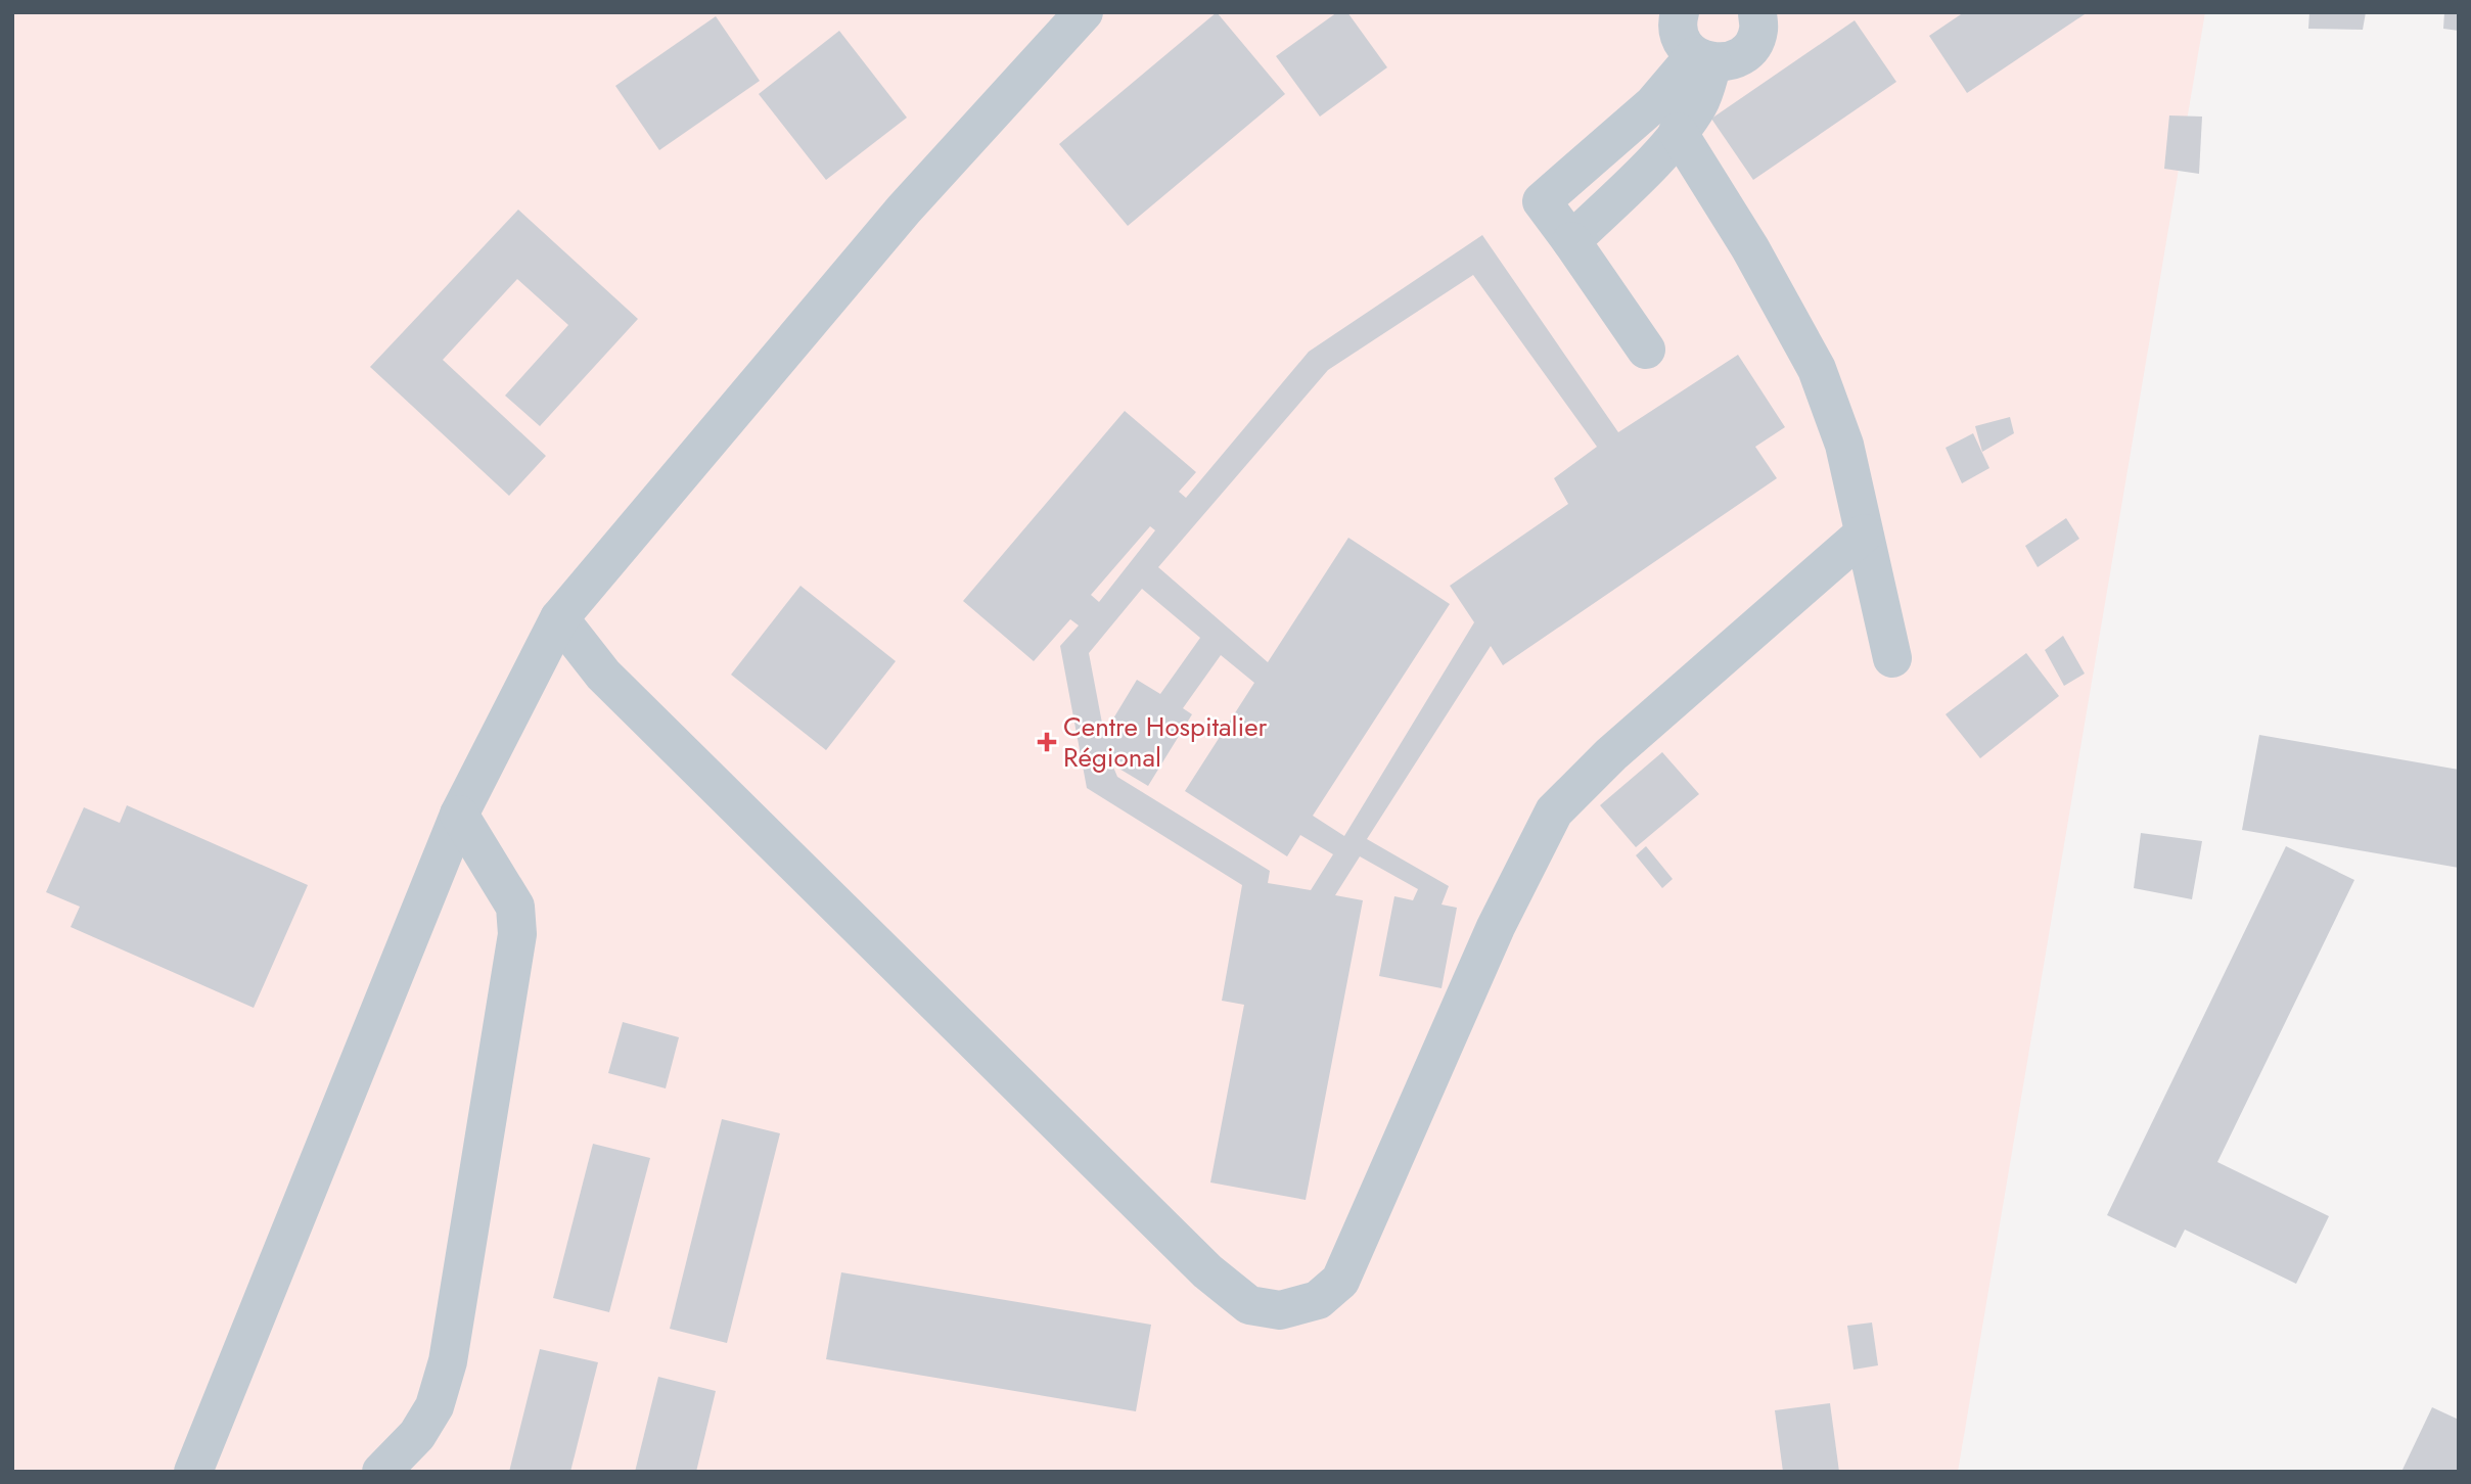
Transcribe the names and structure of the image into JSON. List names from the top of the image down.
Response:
{
  "places": {
    "health": ["Centre Hospitalier Régional"]
  }
}
